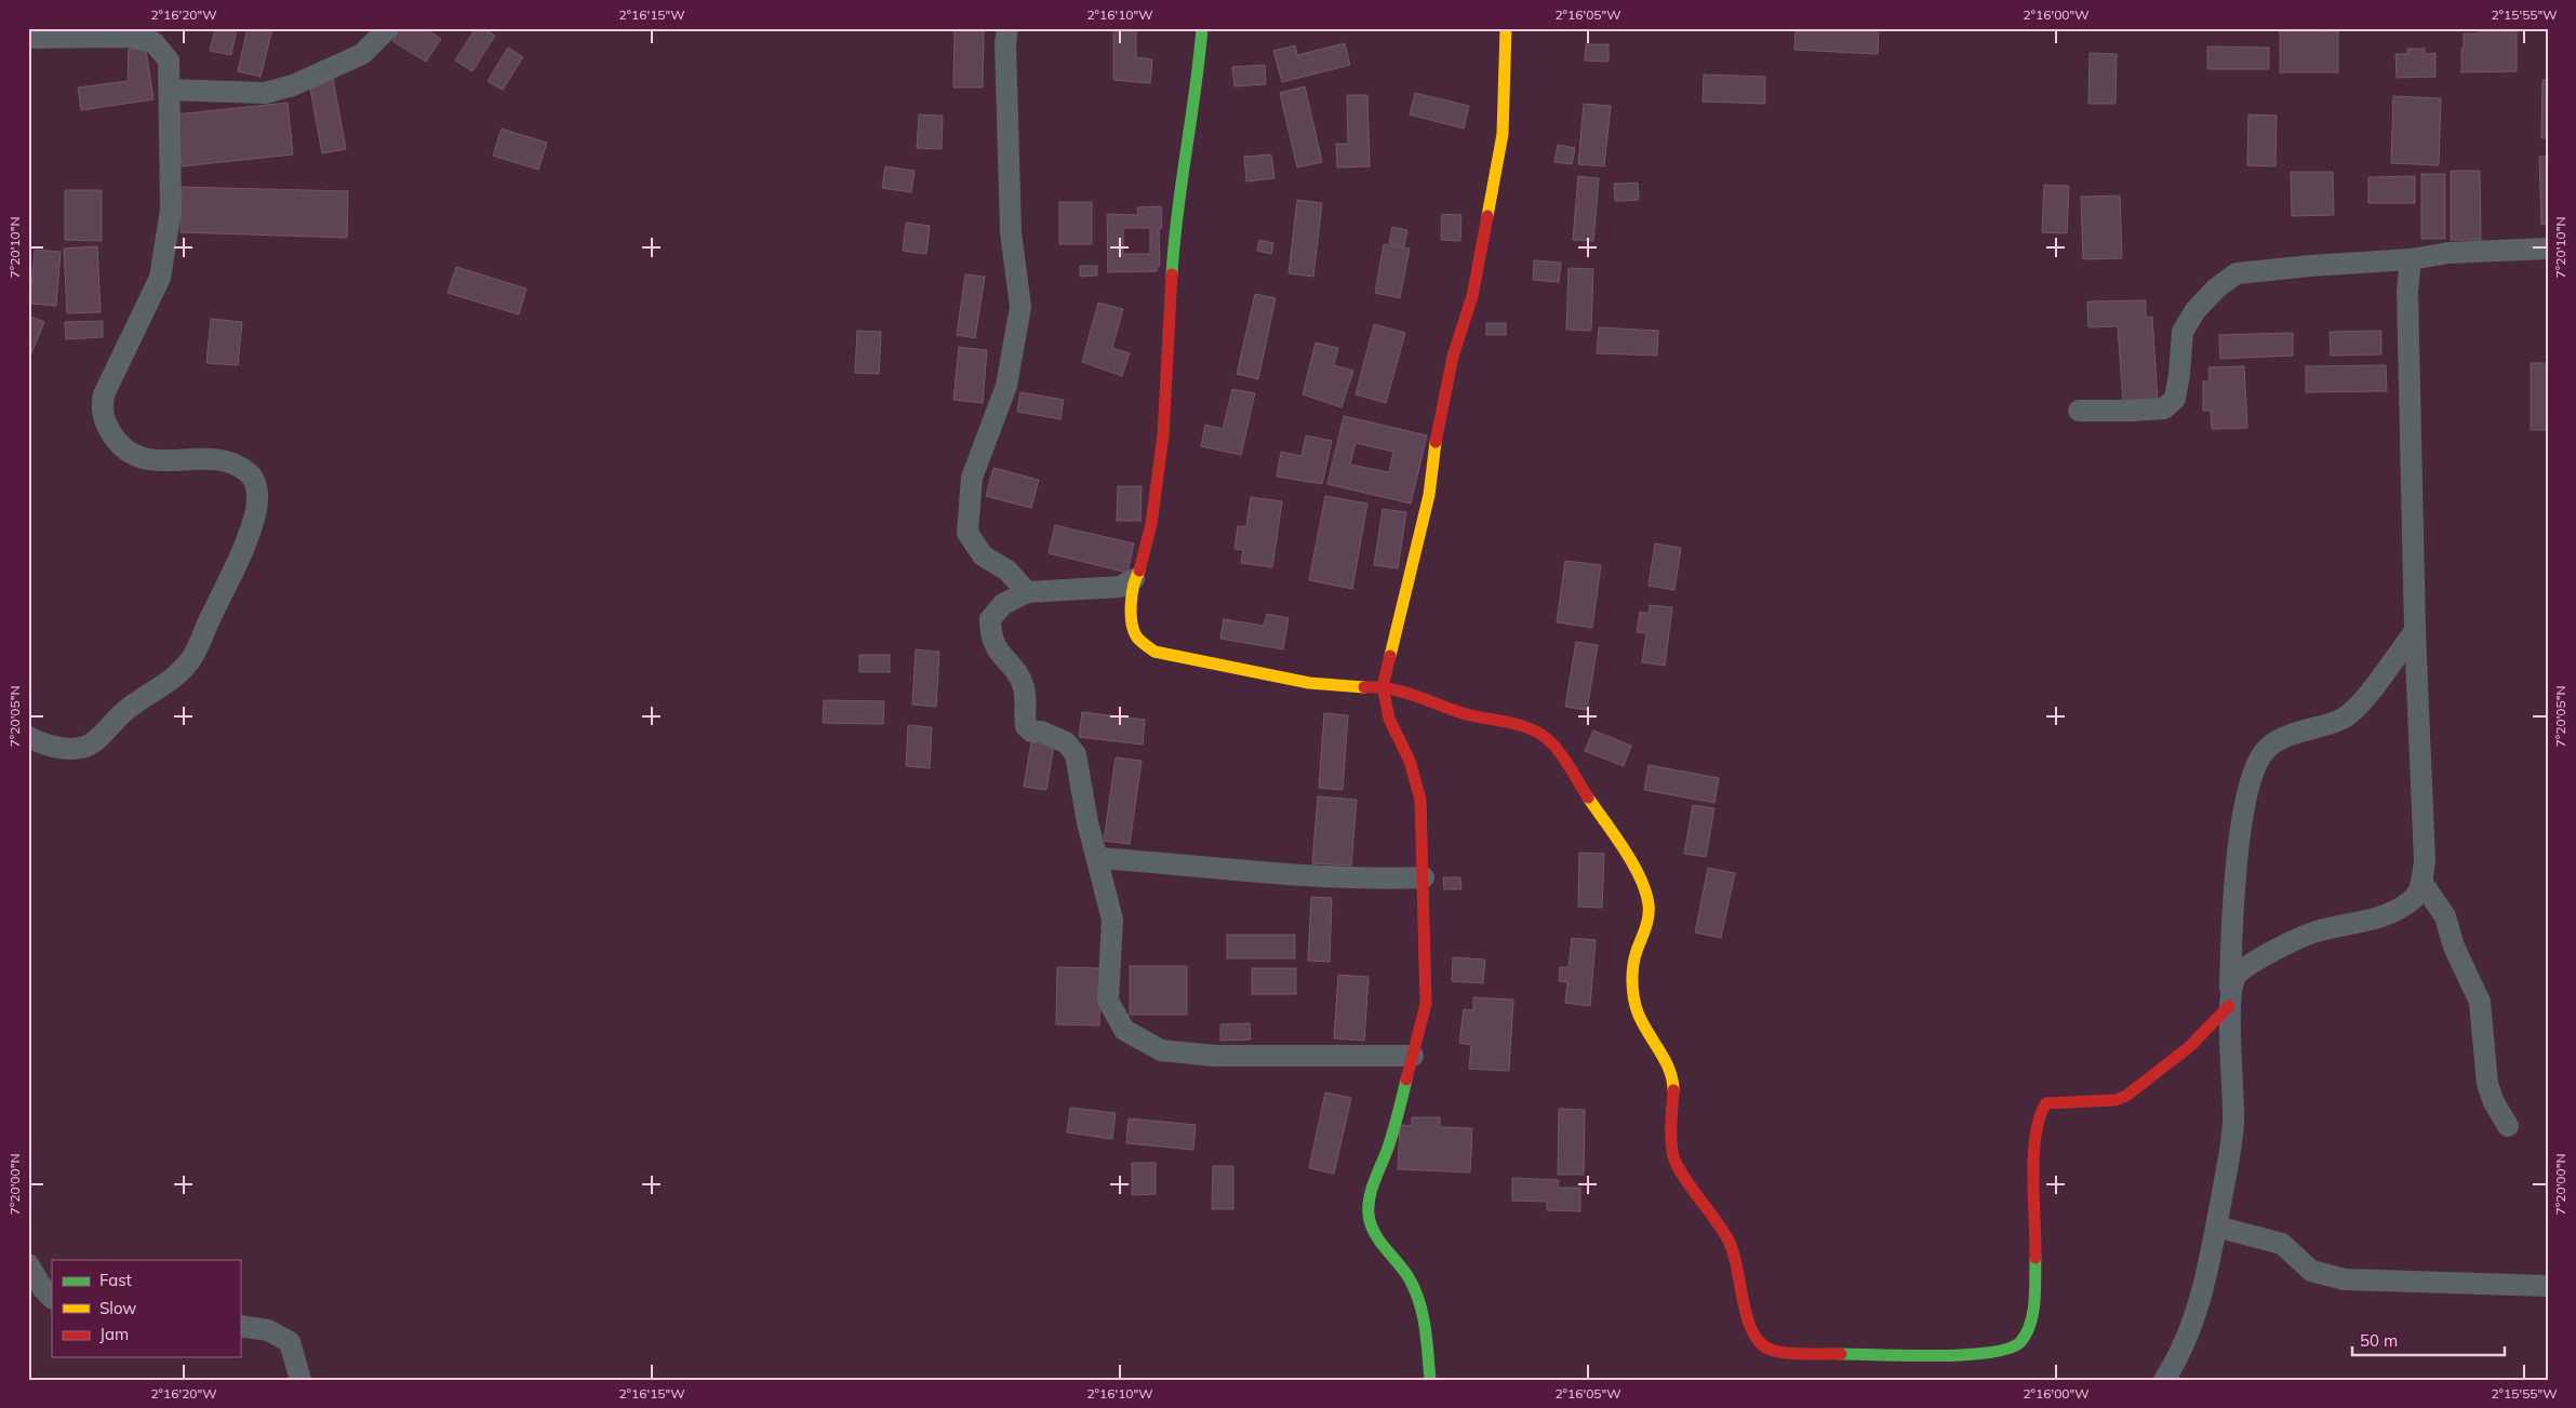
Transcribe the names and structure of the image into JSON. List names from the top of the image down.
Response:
{
  "legend": ["Fast", "Slow", "Jam"],
  "scale_bar": "50 m",
  "coordinates": [
    "2°16'20\"W",
    "2°16'15\"W",
    "2°16'10\"W",
    "2°16'05\"W",
    "2°16'00\"W",
    "2°15'55\"W",
    "7°20'10\"N",
    "7°20'05\"N",
    "7°20'00\"N"
  ]
}
